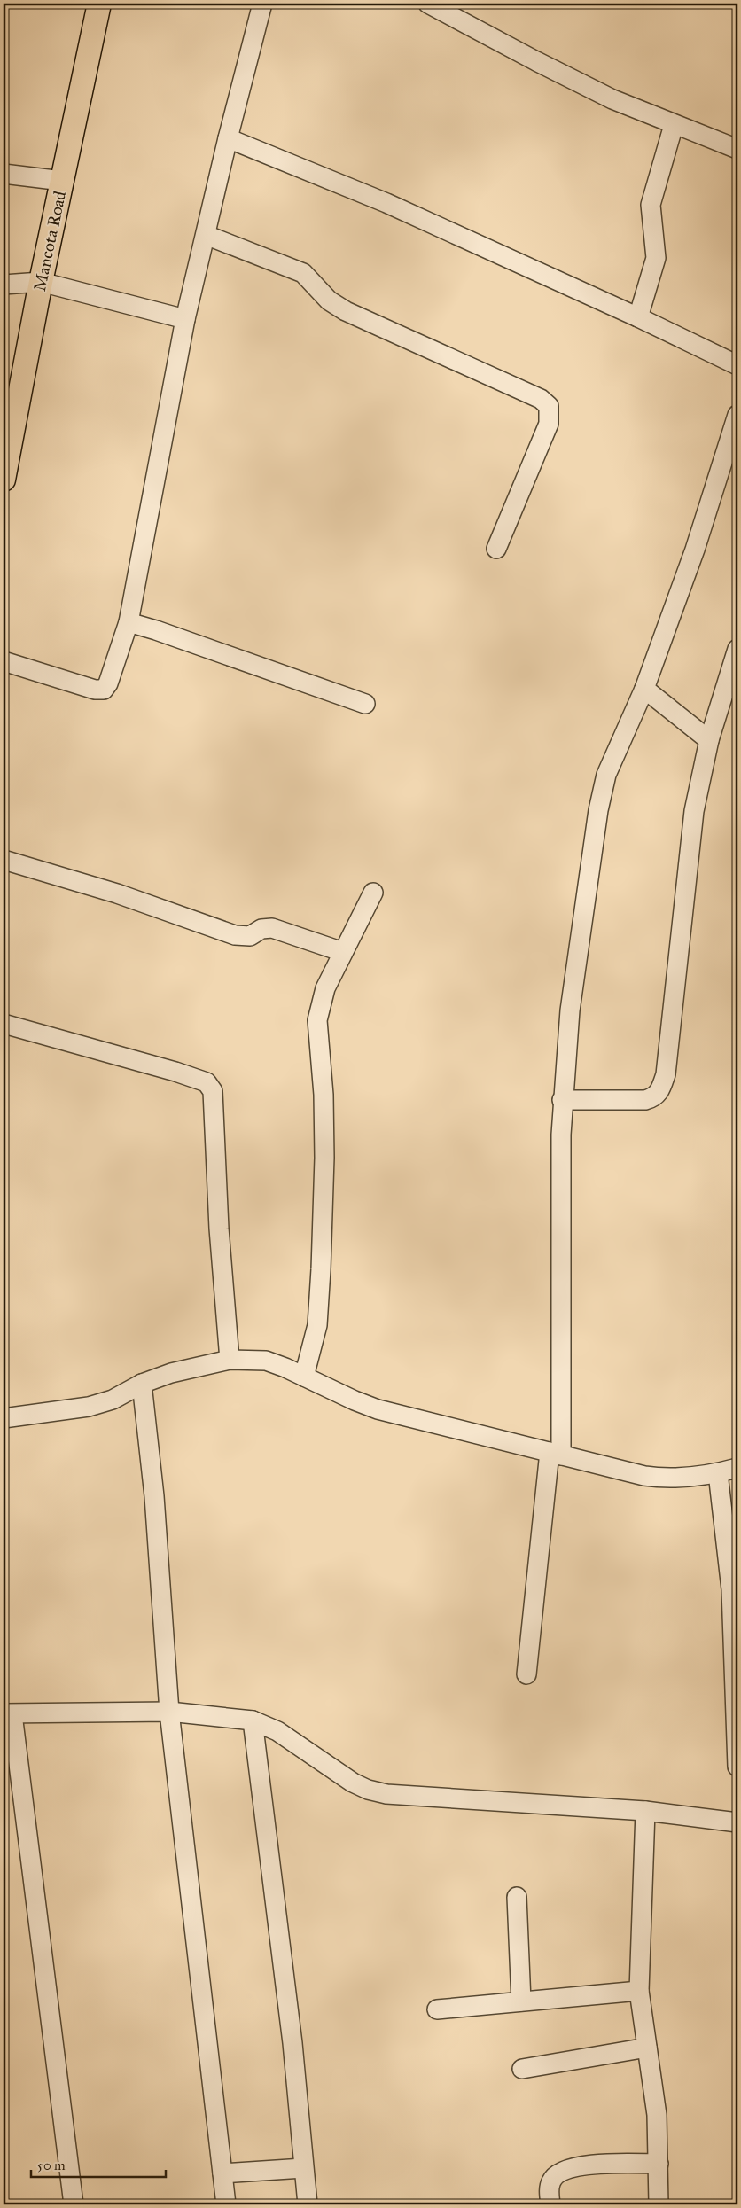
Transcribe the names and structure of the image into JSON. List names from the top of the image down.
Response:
{
  "streets": {
    "main road": ["Mancota Road"]
  },
  "scale_bar": "50 m"
}
